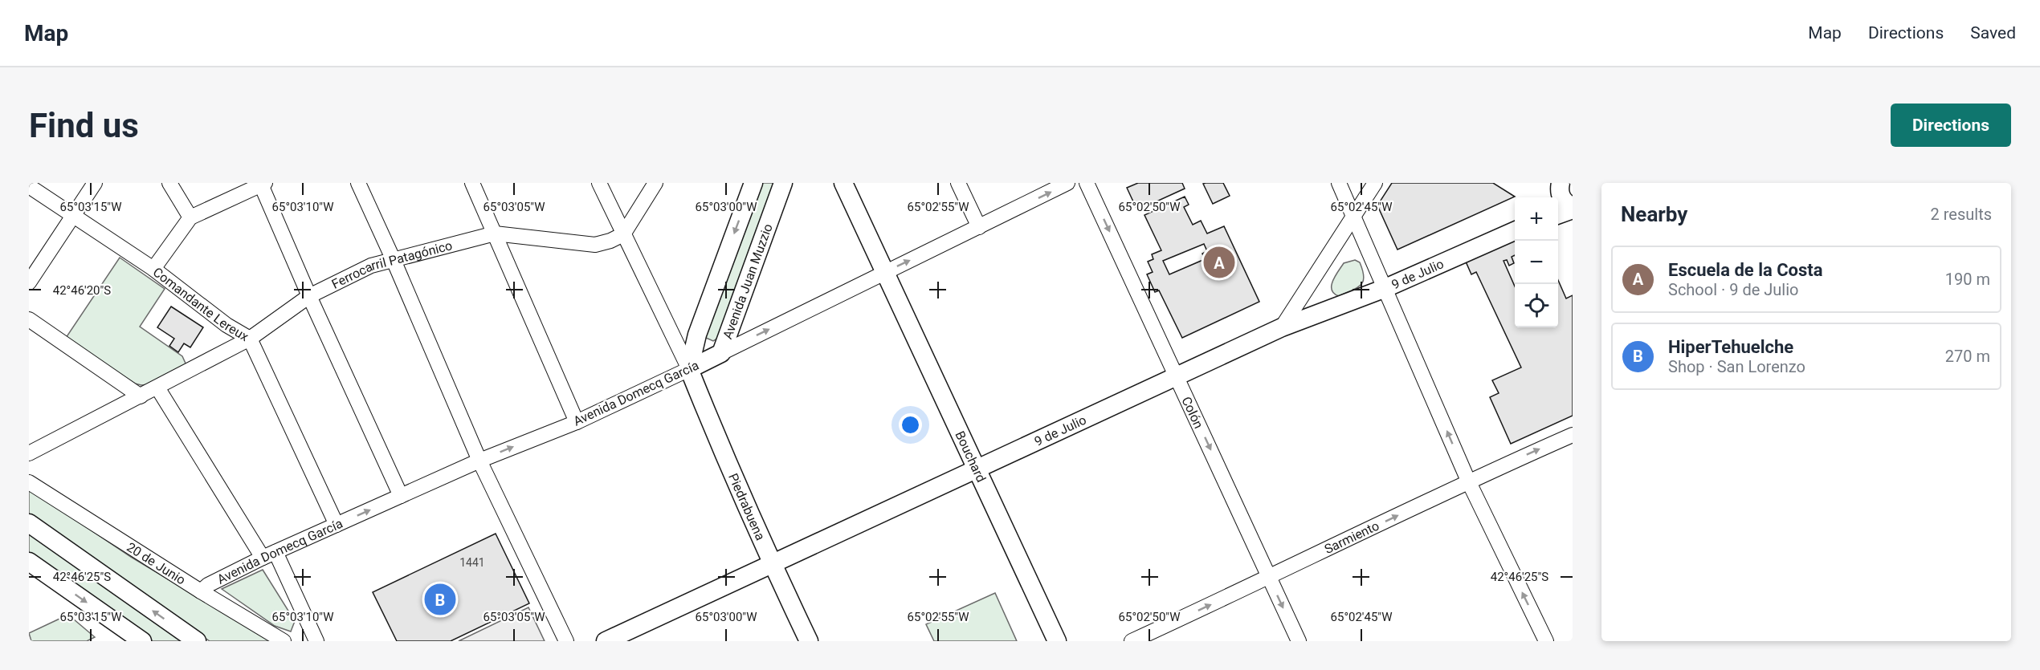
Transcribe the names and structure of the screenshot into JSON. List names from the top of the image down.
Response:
{
  "streets": {
    "main road": [
      "9 de Julio",
      "Avenida Juan Muzzio",
      "Avenida Domecq García",
      "Bouchard",
      "Piedrabuena"
    ],
    "street": [
      "Ferrocarril Patagónico",
      "Comandante Lereux",
      "Colón",
      "Sarmiento",
      "20 de Junio"
    ]
  },
  "crossings": [
    ["Ferrocarril Patagónico", "Comandante Lereux"],
    ["9 de Julio", "Colón"],
    ["9 de Julio", "Bouchard"],
    ["9 de Julio", "Piedrabuena"],
    ["Avenida Juan Muzzio", "Avenida Domecq García"],
    ["Comandante Lereux", "Avenida Domecq García"],
    ["Avenida Domecq García", "Bouchard"],
    ["Avenida Domecq García", "Piedrabuena"],
    ["Avenida Domecq García", "20 de Junio"],
    ["Colón", "Sarmiento"]
  ],
  "one_way": ["Avenida Domecq García", "Colón", "Sarmiento"],
  "house_numbers": ["1441"],
  "page": {
    "header": "Map",
    "nav": ["Map", "Directions", "Saved"],
    "buttons": "Directions",
    "title": "Find us",
    "heading": ["Nearby", "2 results"],
    "map_buttons": ["+", "−"],
    "pins": ["A", "B"],
    "list": [
      {
        "mark": "A",
        "name": "Escuela de la Costa",
        "note": "School · 9 de Julio",
        "value": "190 m"
      },
      {
        "mark": "B",
        "name": "HiperTehuelche",
        "note": "Shop · San Lorenzo",
        "value": "270 m"
      }
    ]
  },
  "coordinates": [
    "65°03'15\"W",
    "65°03'10\"W",
    "65°03'05\"W",
    "65°03'00\"W",
    "65°02'55\"W",
    "65°02'50\"W",
    "65°02'45\"W",
    "42°46'20\"S",
    "42°46'25\"S"
  ]
}
